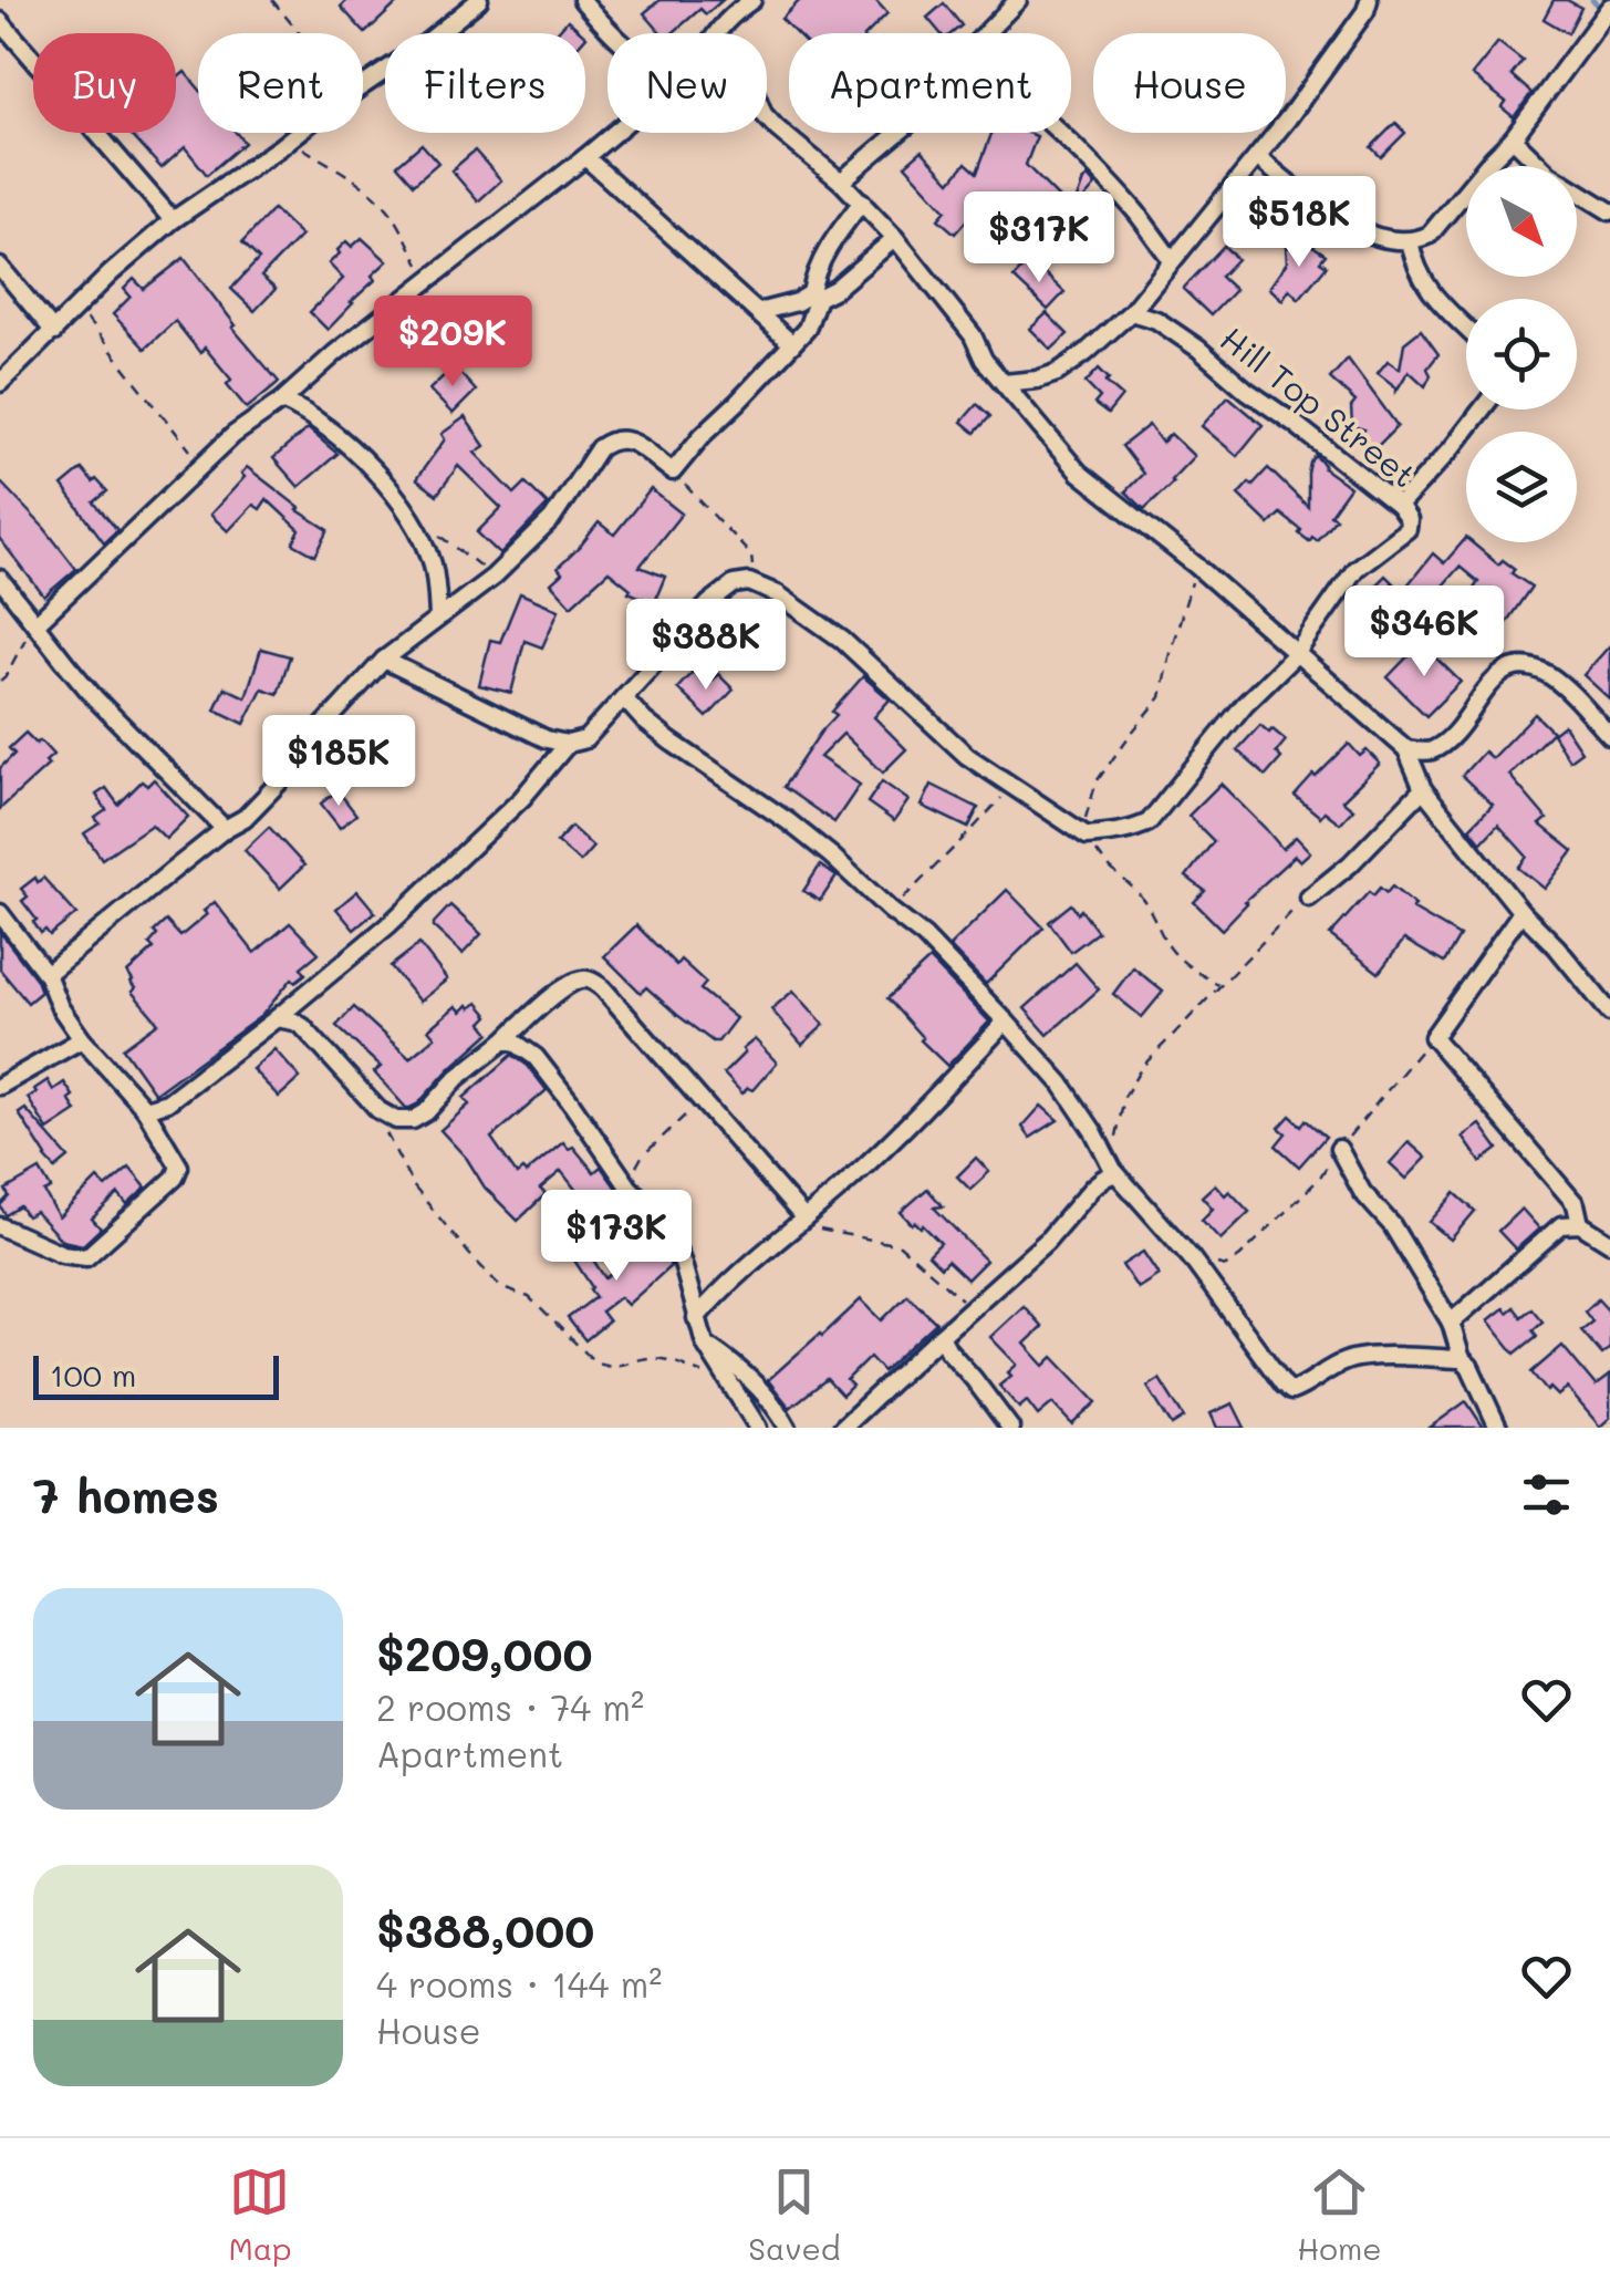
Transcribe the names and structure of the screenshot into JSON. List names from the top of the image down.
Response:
{
  "streets": {
    "street": ["Hill Top Street"]
  },
  "scale_bar": "100 m",
  "north": "bottom right",
  "page": {
    "chip": [
      "Buy",
      "Rent",
      "Filters",
      "New",
      "Apartment",
      "House"
    ],
    "price": [
      "$518K",
      "$317K",
      "$209K",
      "$346K",
      "$388K",
      "$185K",
      "$173K"
    ],
    "scale": "100 m",
    "heading": "7 homes",
    "list": [
      {
        "name": "$209,000",
        "note": "2 rooms · 74 m² · Apartment"
      },
      {
        "name": "$388,000",
        "note": "4 rooms · 144 m² · House"
      }
    ],
    "tabs": ["Map", "Saved", "Home"]
  }
}
